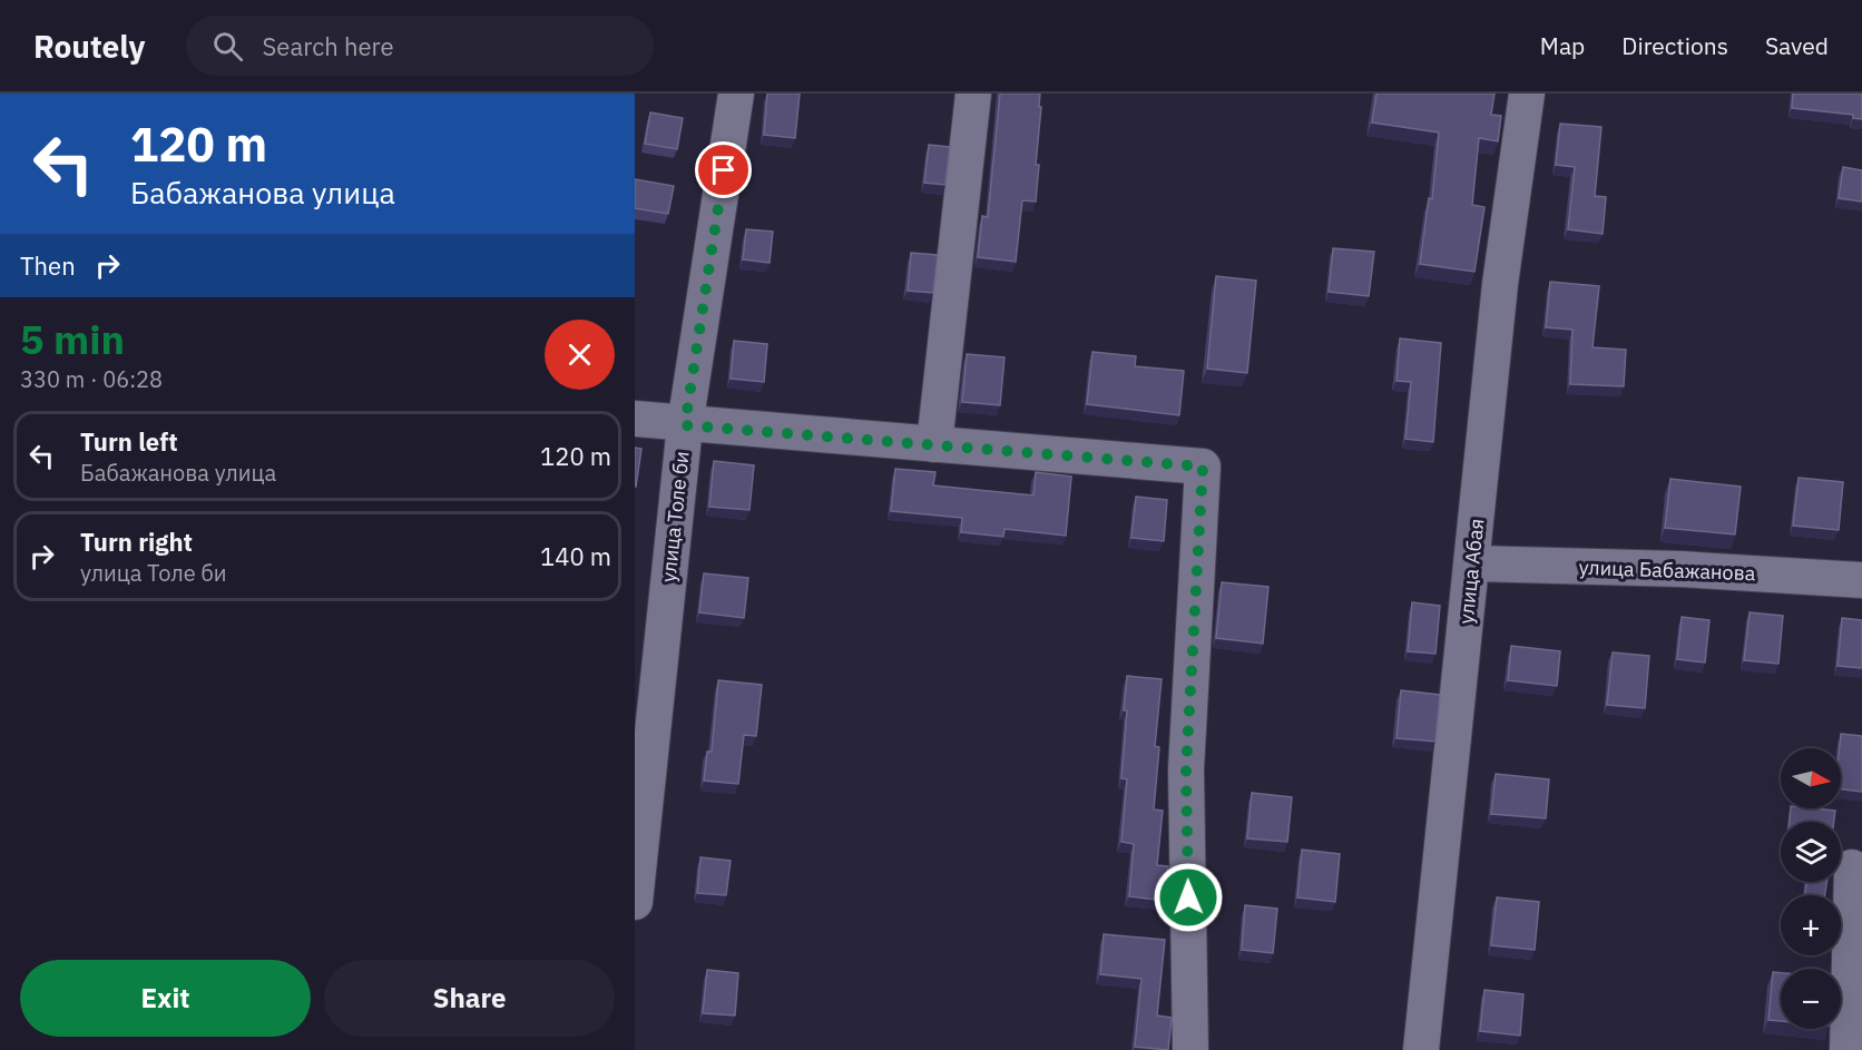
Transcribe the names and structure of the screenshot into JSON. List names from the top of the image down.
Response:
{
  "streets": {
    "street": ["улица Толе би", "улица Бабажанова", "улица Абая"]
  },
  "crossings": [
    ["улица Бабажанова", "улица Абая"]
  ],
  "north": "right",
  "page": {
    "header": "Routely",
    "search": "Search here",
    "nav": ["Map", "Directions", "Saved"],
    "turn": ["120 m", "Бабажанова улица"],
    "then": "Then",
    "heading": ["5 min", "330 m · 06:28"],
    "list": [
      {
        "name": "Turn left",
        "note": "Бабажанова улица",
        "value": "120 m"
      },
      {
        "name": "Turn right",
        "note": "улица Толе би",
        "value": "140 m"
      }
    ],
    "map_buttons": ["+", "−"],
    "buttons": ["Exit", "Share"]
  }
}
